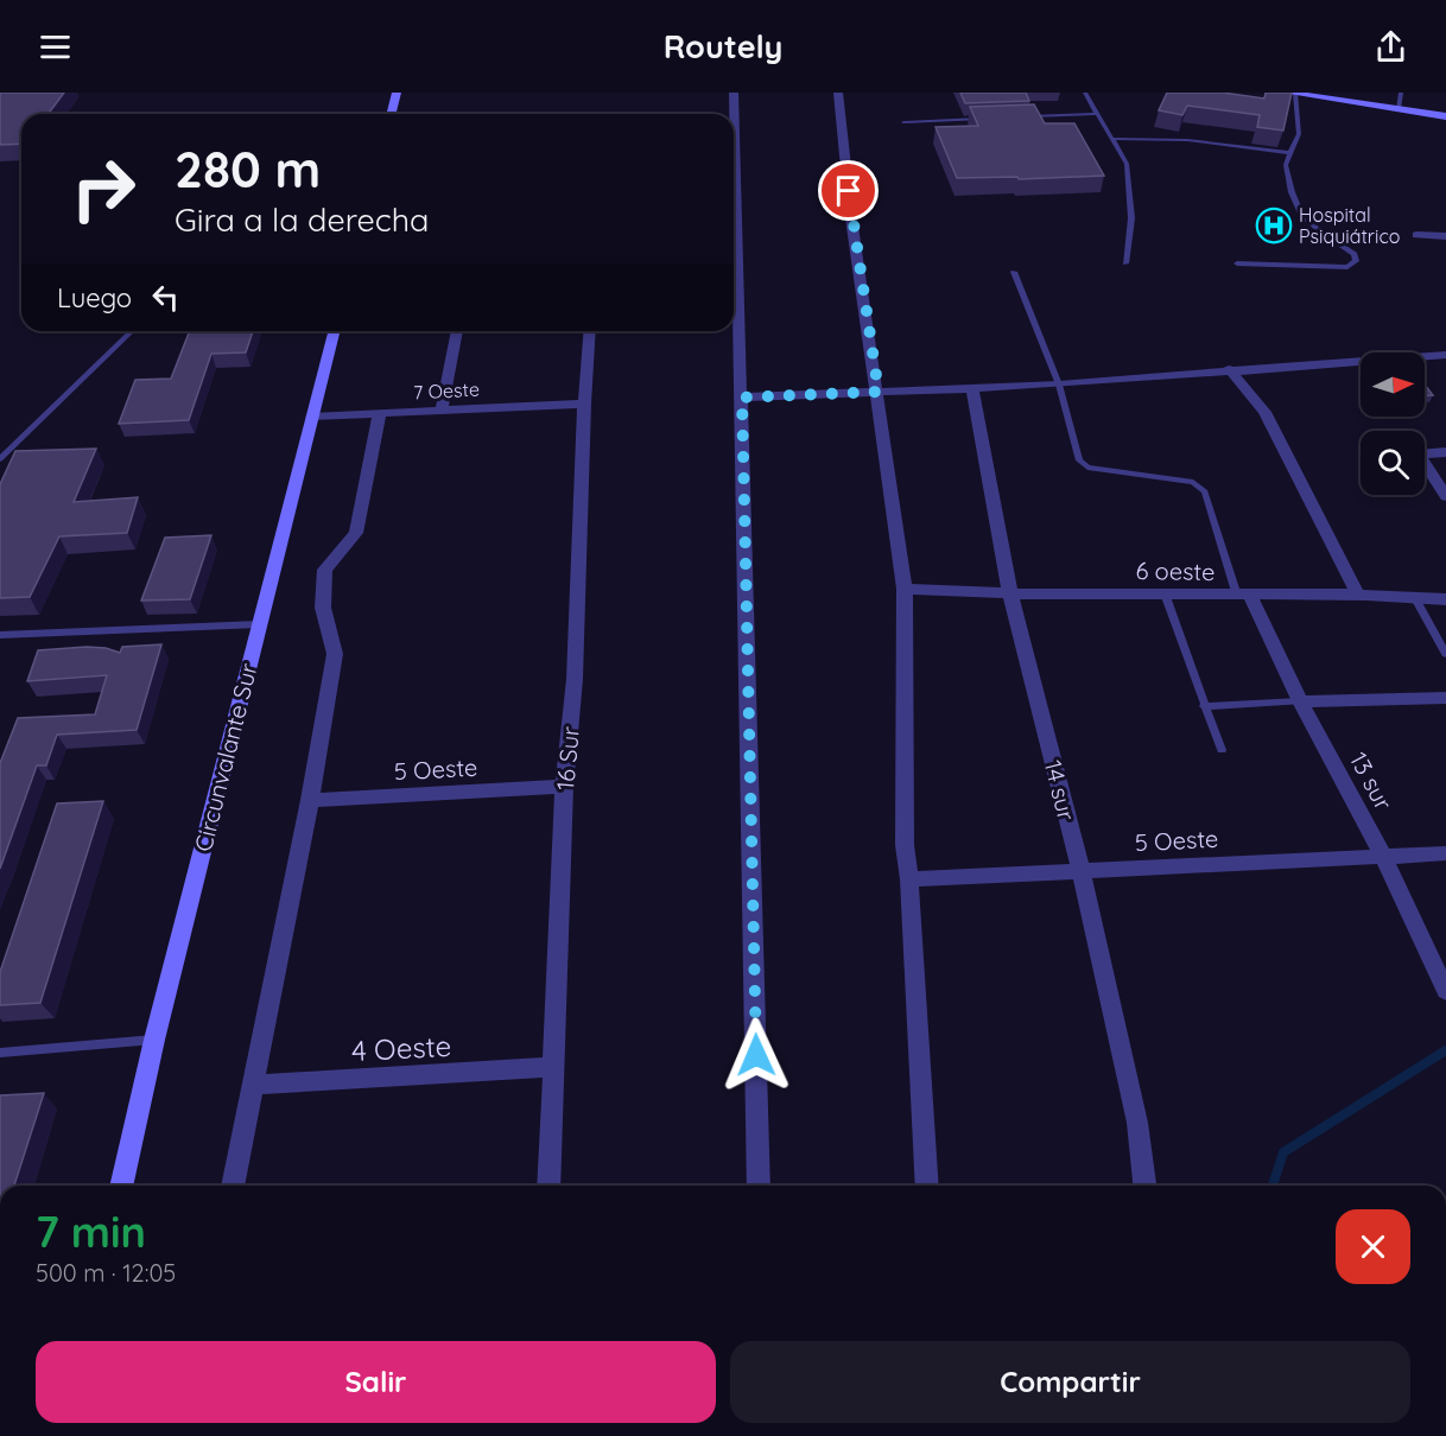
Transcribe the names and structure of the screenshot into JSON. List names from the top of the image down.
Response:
{
  "streets": {
    "main road": ["Circunvalante Sur"],
    "street": [
      "7 Oeste",
      "6 oeste",
      "16 Sur",
      "5 Oeste",
      "13 sur",
      "14 sur",
      "4 Oeste"
    ]
  },
  "crossings": [
    ["7 Oeste", "Circunvalante Sur"],
    ["7 Oeste", "16 Sur"],
    ["6 oeste", "13 sur"],
    ["6 oeste", "14 sur"],
    ["16 Sur", "5 Oeste"],
    ["16 Sur", "4 Oeste"],
    ["5 Oeste", "13 sur"],
    ["5 Oeste", "14 sur"]
  ],
  "places": {
    "hospital": ["Hospital Psiquiátrico"]
  },
  "north": "right",
  "page": {
    "header": "Routely",
    "turn": ["280 m", "Gira a la derecha"],
    "then": "Luego",
    "heading": ["7 min", "500 m · 12:05"],
    "buttons": ["Salir", "Compartir"]
  }
}
